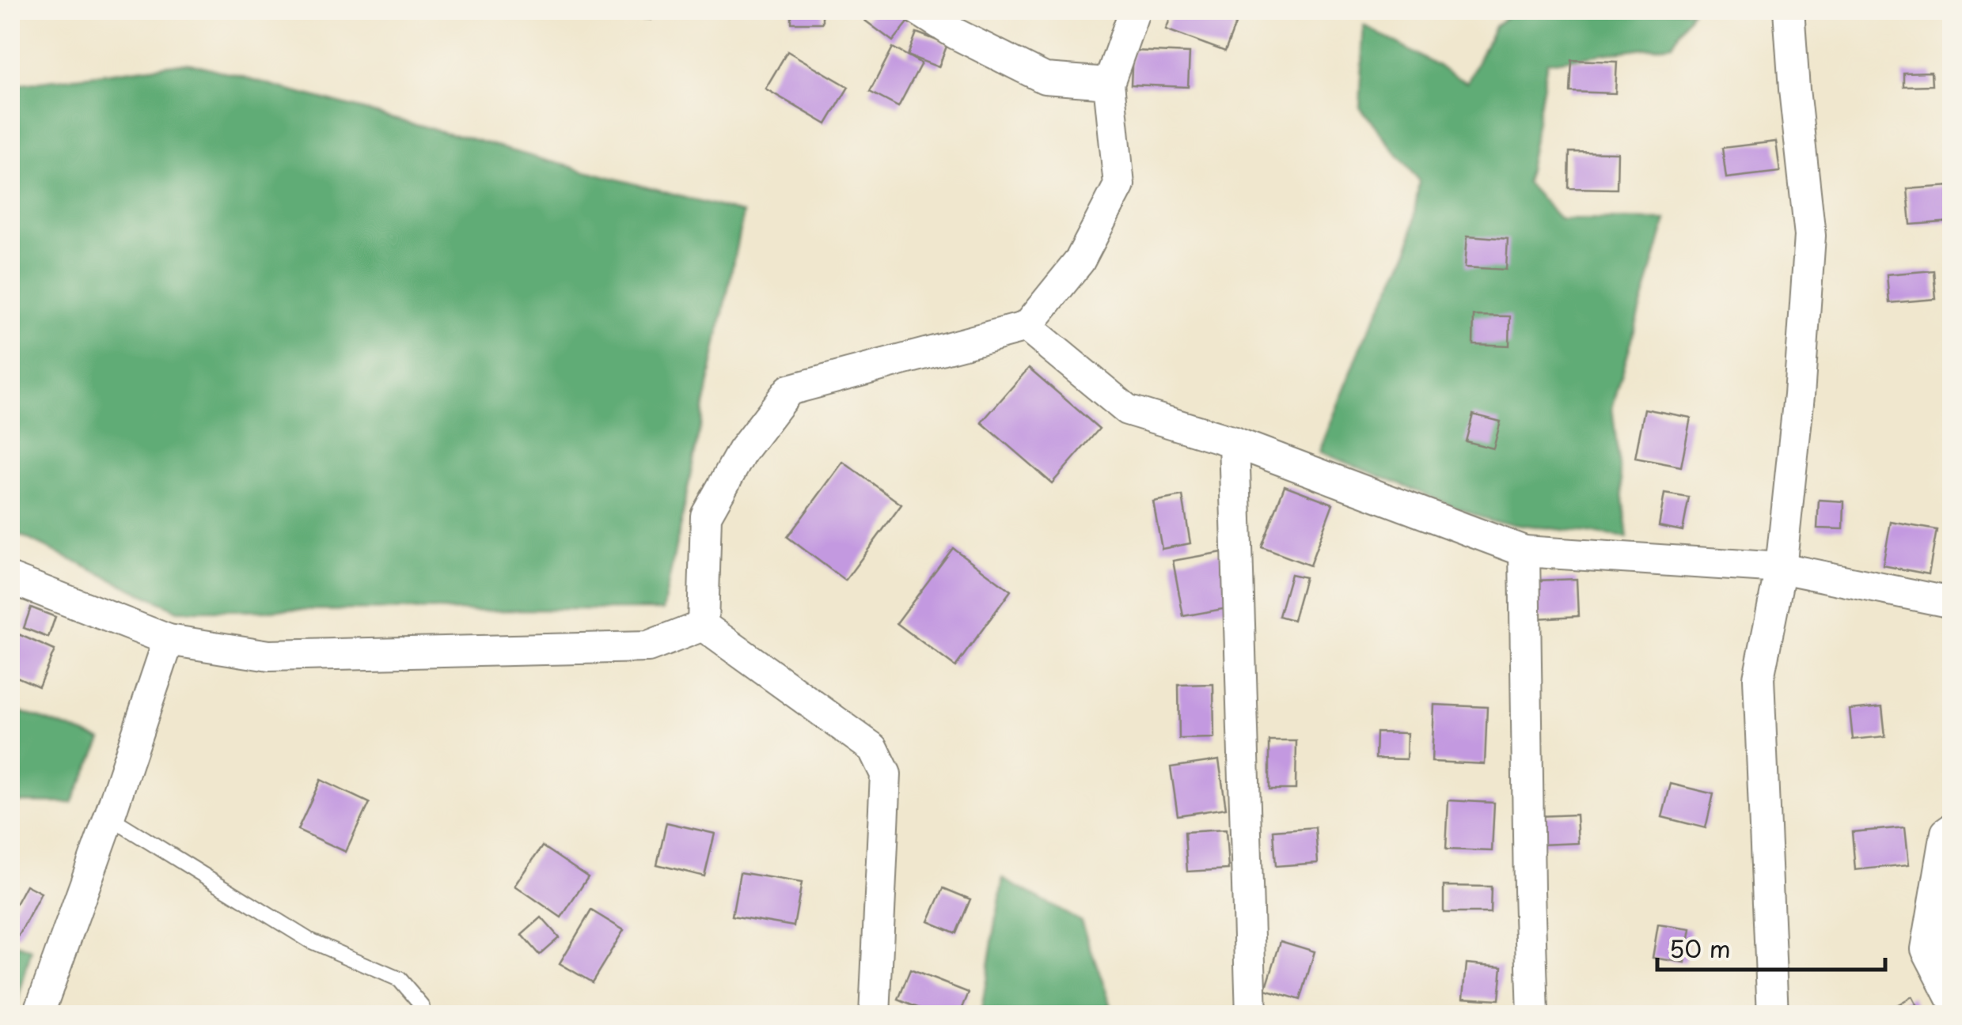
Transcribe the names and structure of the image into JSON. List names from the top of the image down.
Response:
{
  "scale_bar": "50 m"
}
